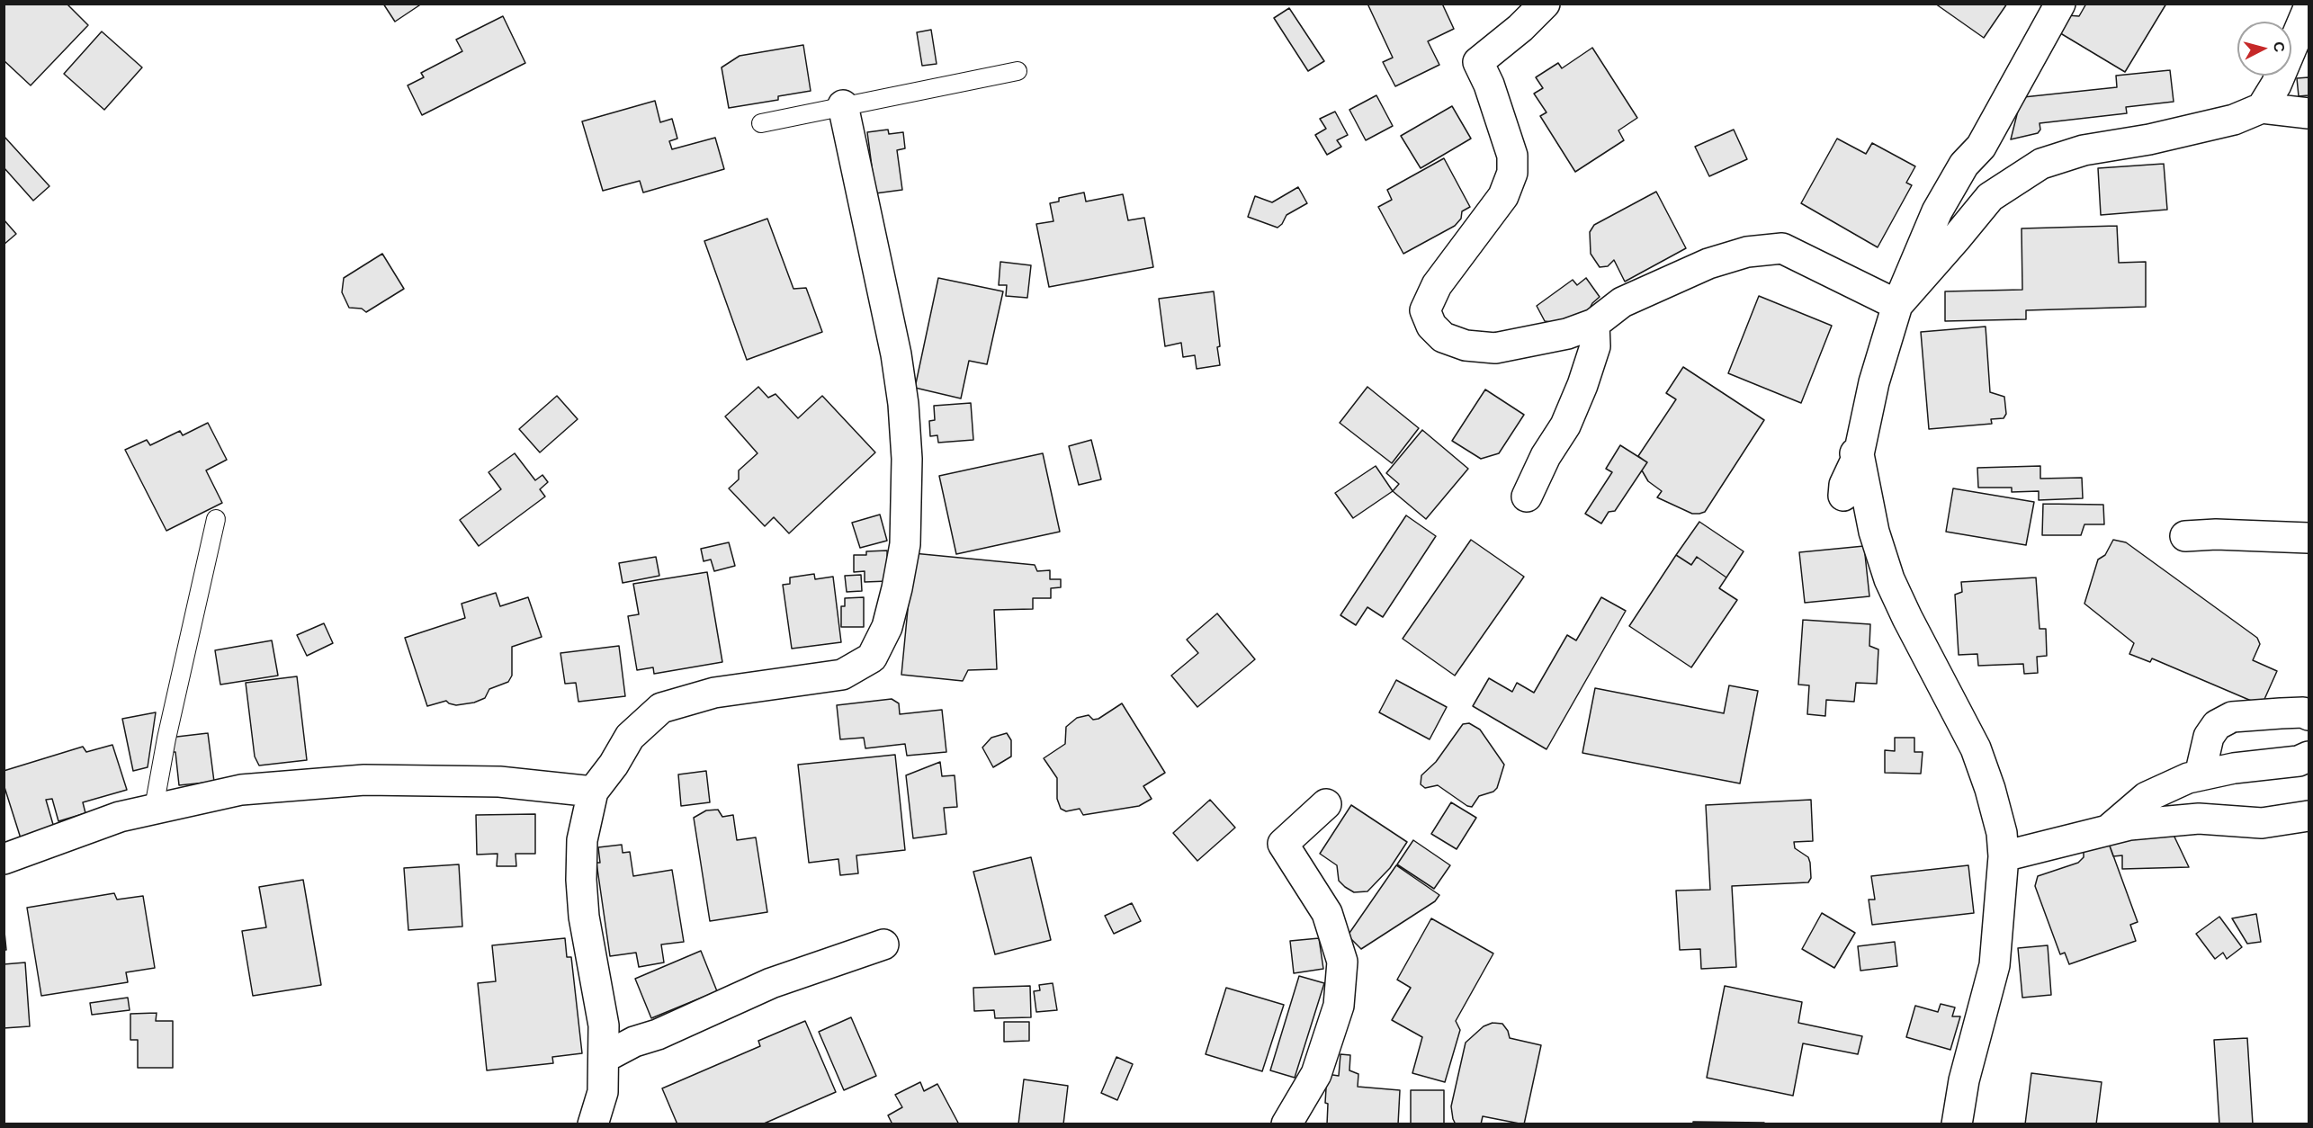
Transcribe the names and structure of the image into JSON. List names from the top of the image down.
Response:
{
  "north": "right"
}
